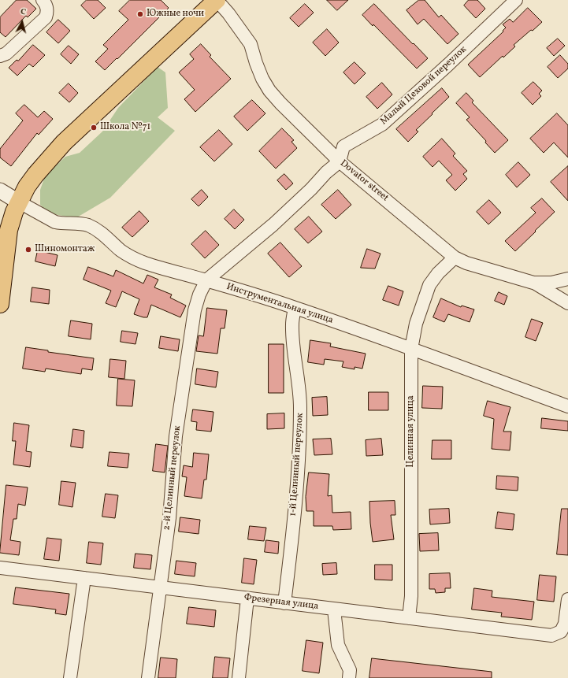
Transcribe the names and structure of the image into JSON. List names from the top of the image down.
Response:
{
  "streets": {
    "street": [
      "Малый Цеховой переулок",
      "Dovator street",
      "Инструментальная улица",
      "Целинная улица",
      "1-й Целинный переулок",
      "2-й Целинный переулок",
      "Фрезерная улица"
    ]
  },
  "crossings": [
    ["Малый Цеховой переулок", "Dovator street"],
    ["Dovator street", "Целинная улица"],
    ["Инструментальная улица", "Целинная улица"],
    ["Инструментальная улица", "1-й Целинный переулок"],
    ["Инструментальная улица", "2-й Целинный переулок"],
    ["Целинная улица", "Фрезерная улица"],
    ["1-й Целинный переулок", "Фрезерная улица"],
    ["2-й Целинный переулок", "Фрезерная улица"]
  ],
  "places": ["Южные ночи", "Школа №71", "Шиномонтаж"],
  "north": "top"
}
